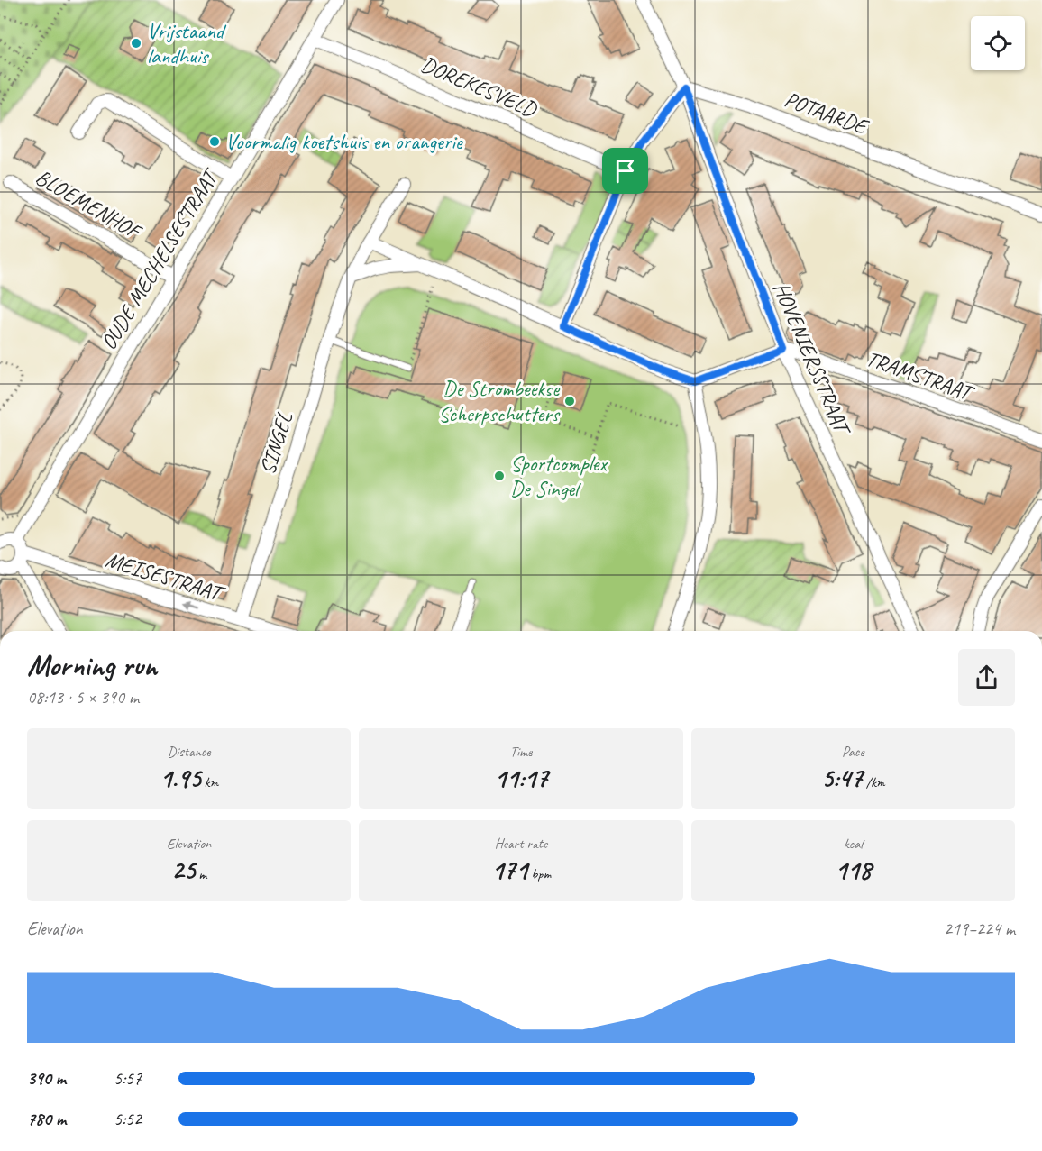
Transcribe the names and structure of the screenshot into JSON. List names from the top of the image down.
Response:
{
  "streets": {
    "street": [
      "DOREKESVELD",
      "POTAARDE",
      "BLOEMENHOF",
      "OUDE MECHELSESTRAAT",
      "HOVENIERSSTRAAT",
      "TRAMSTRAAT",
      "SINGEL",
      "MEISESTRAAT"
    ]
  },
  "crossings": [
    ["DOREKESVELD", "OUDE MECHELSESTRAAT"],
    ["POTAARDE", "HOVENIERSSTRAAT"],
    ["BLOEMENHOF", "OUDE MECHELSESTRAAT"],
    ["HOVENIERSSTRAAT", "TRAMSTRAAT"],
    ["SINGEL", "MEISESTRAAT"]
  ],
  "one_way": ["MEISESTRAAT"],
  "places": [
    "Vrijstaand landhuis",
    "Voormalig koetshuis en orangerie",
    "De Strombeekse Scherpschutters",
    "Sportcomplex De Singel"
  ],
  "page": {
    "heading": ["Morning run", "08:13 · 5 × 390 m"],
    "stats": [
      ["Distance", "1.95 km"],
      ["Time", "11:17"],
      ["Pace", "5:47 /km"],
      ["Elevation", "25 m"],
      ["Heart rate", "171 bpm"],
      ["kcal", "118"]
    ],
    "chart": ["Elevation", "219–224 m"],
    "list": [
      {
        "name": "390 m",
        "note": "5:57"
      },
      {
        "name": "780 m",
        "note": "5:52"
      }
    ]
  }
}
